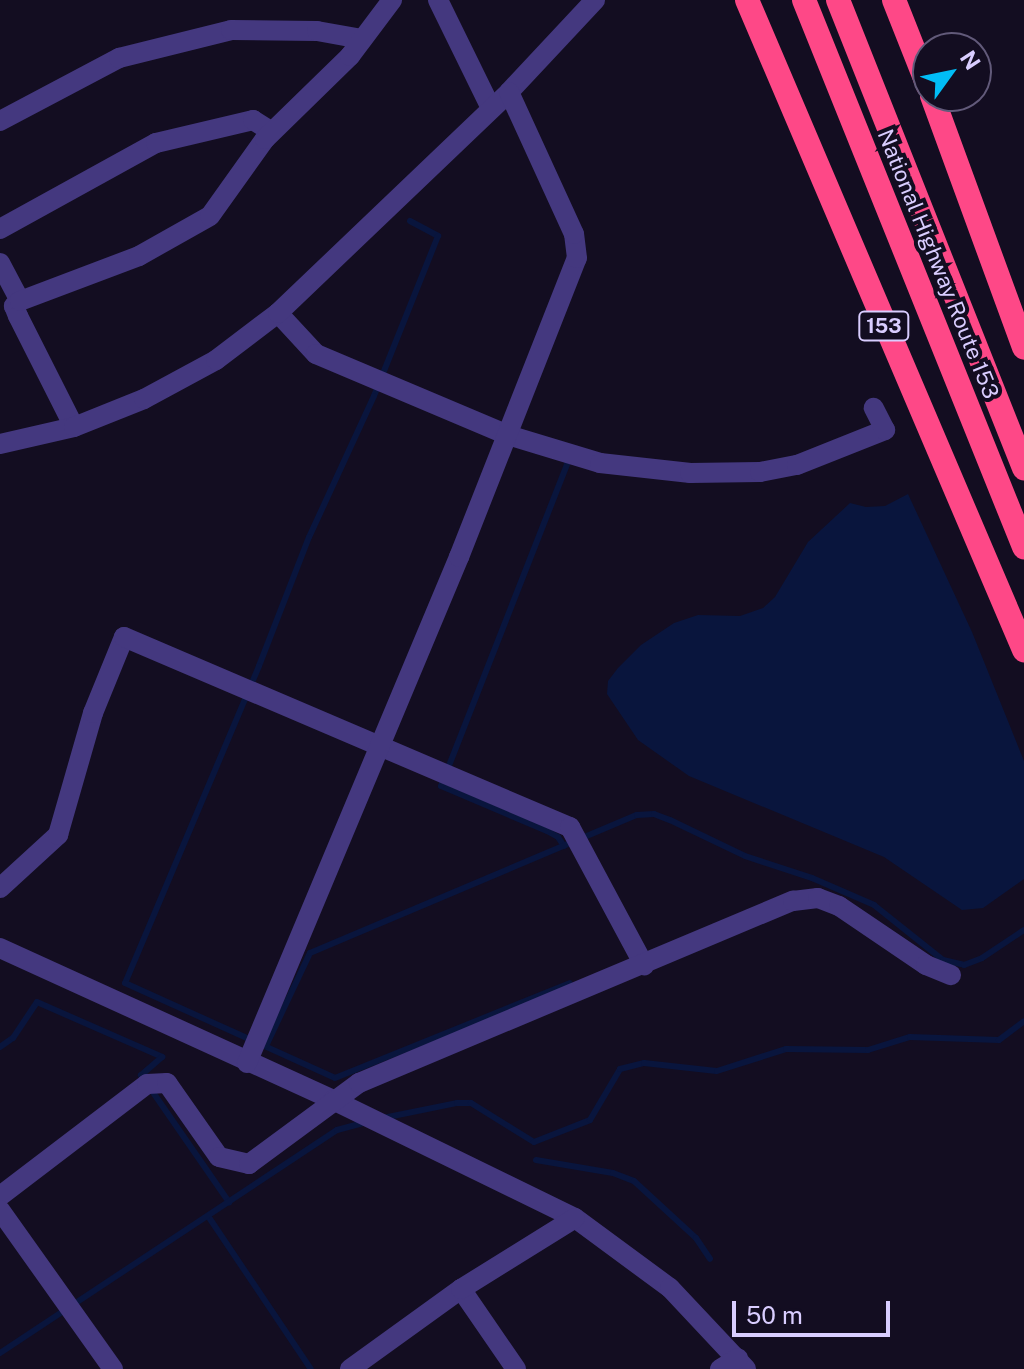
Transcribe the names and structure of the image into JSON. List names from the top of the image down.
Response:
{
  "streets": {
    "highway": ["National Highway Route 153", "153"]
  },
  "scale_bar": "50 m",
  "north": "top right"
}
